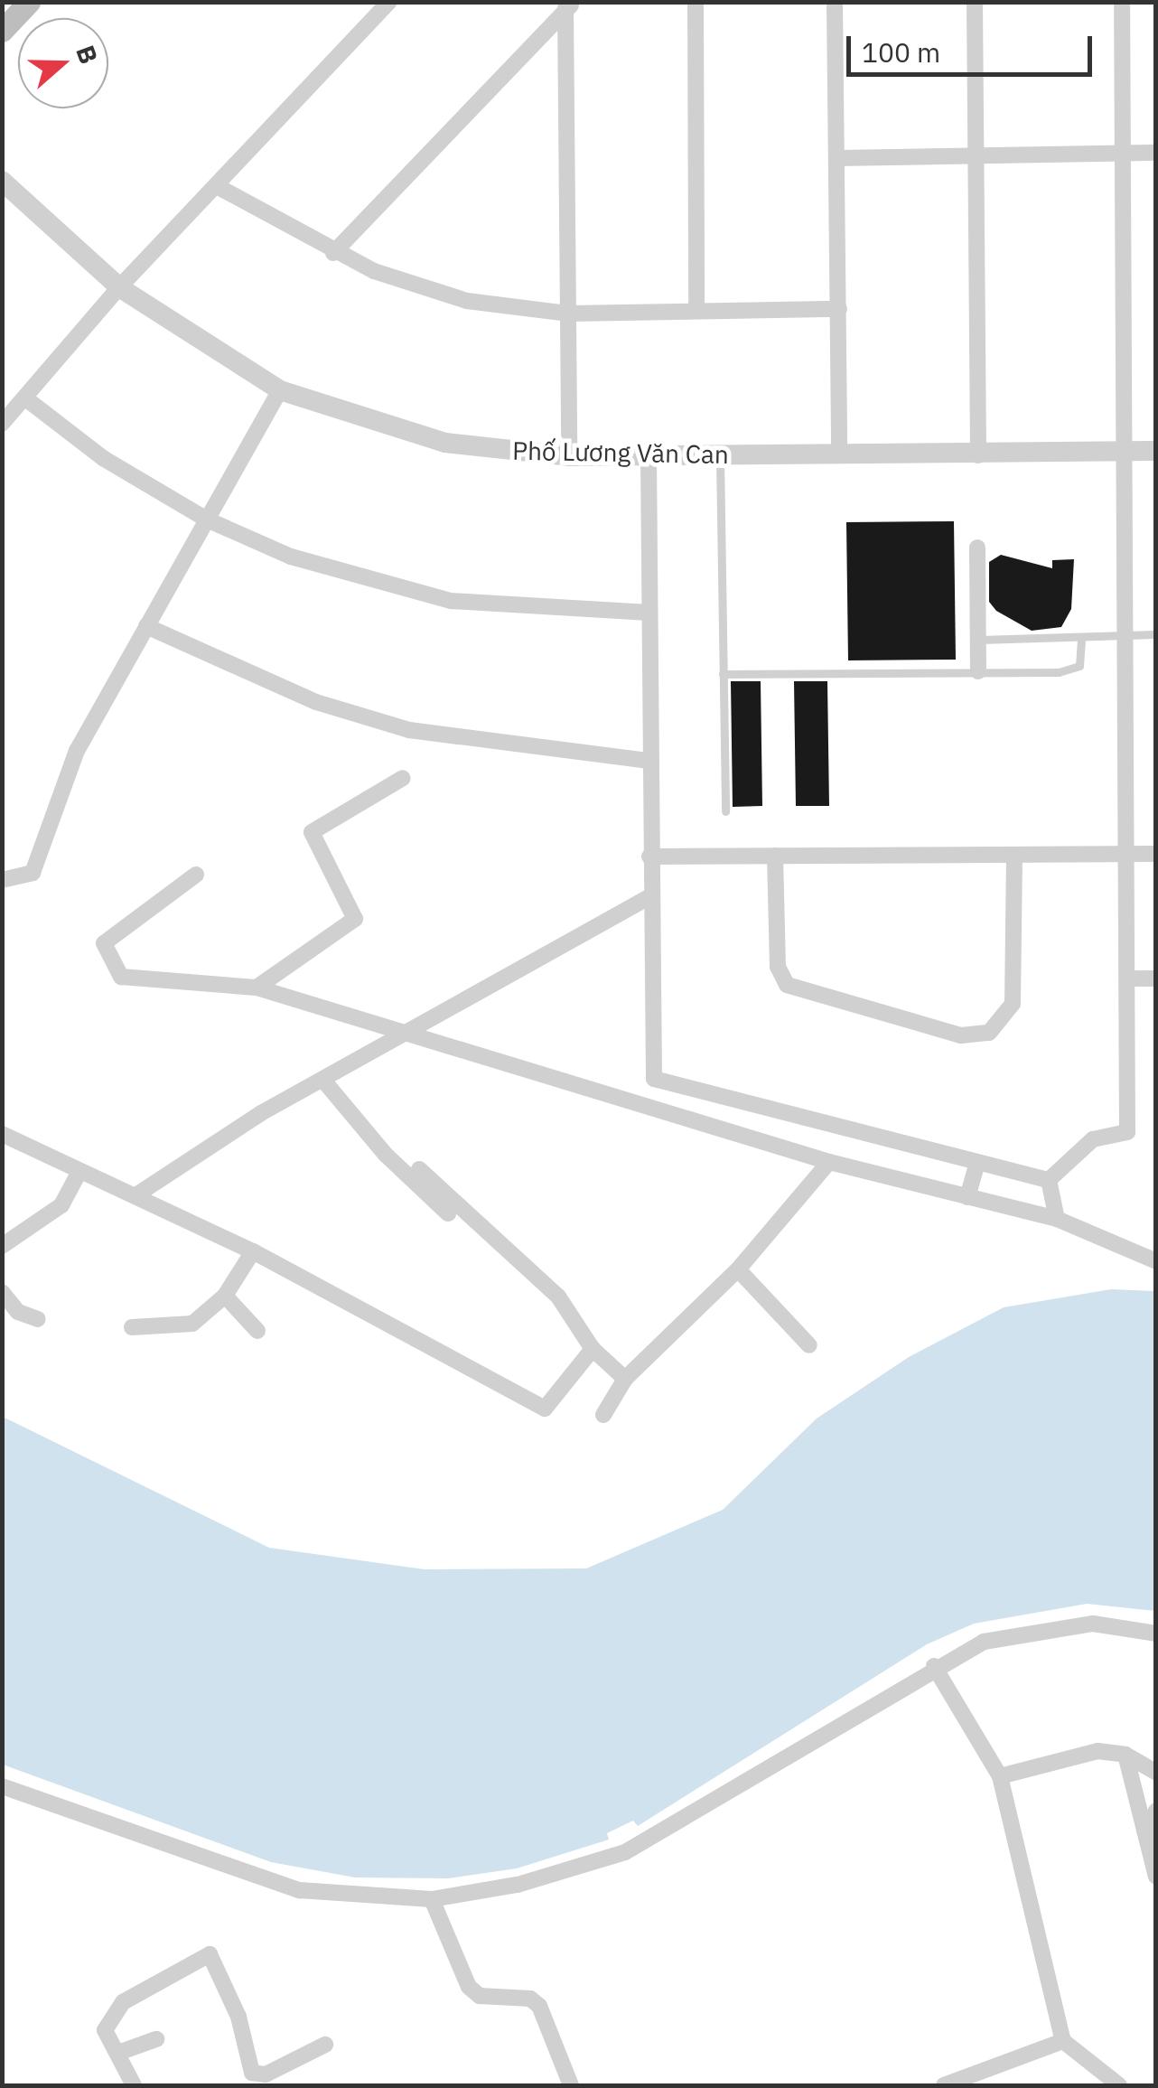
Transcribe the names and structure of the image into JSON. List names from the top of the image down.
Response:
{
  "streets": {
    "street": ["Phố Lương Văn Can"]
  },
  "scale_bar": "100 m",
  "north": "right"
}
